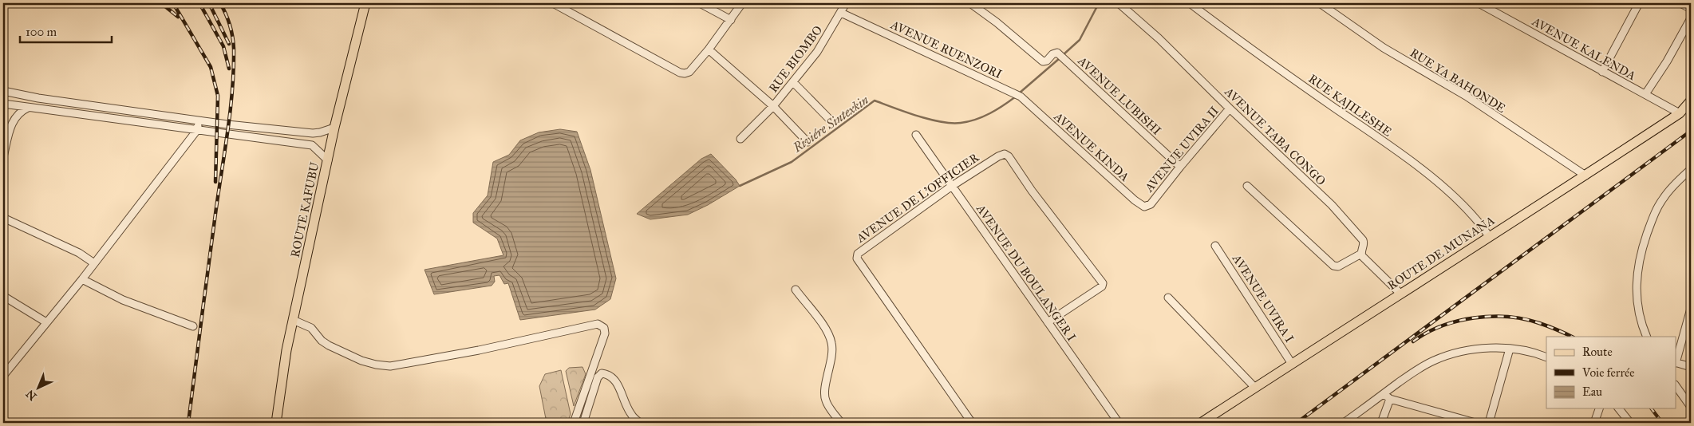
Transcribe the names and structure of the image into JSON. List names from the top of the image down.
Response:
{
  "streets": {
    "main road": ["ROUTE KAFUBU", "ROUTE DE MUNANA"],
    "street": [
      "AVENUE KALENDA",
      "AVENUE RUENZORI",
      "RUE BIOMBO",
      "RUE YA BAHONDE",
      "AVENUE LUBISHI",
      "RUE KAJILESHE",
      "AVENUE TABA CONGO",
      "AVENUE KINDA",
      "AVENUE UVIRA II",
      "AVENUE DE L'OFFICIER",
      "AVENUE DU BOULANGER I",
      "AVENUE UVIRA I"
    ]
  },
  "crossings": [
    ["AVENUE KALENDA", "ROUTE DE MUNANA"],
    ["AVENUE RUENZORI", "RUE BIOMBO"],
    ["AVENUE RUENZORI", "AVENUE KINDA"],
    ["RUE YA BAHONDE", "ROUTE DE MUNANA"],
    ["AVENUE LUBISHI", "AVENUE UVIRA II"],
    ["RUE KAJILESHE", "ROUTE DE MUNANA"],
    ["AVENUE TABA CONGO", "AVENUE UVIRA II"],
    ["AVENUE KINDA", "AVENUE UVIRA II"],
    ["AVENUE DE L'OFFICIER", "AVENUE DU BOULANGER I"],
    ["ROUTE DE MUNANA", "AVENUE UVIRA I"]
  ],
  "water": ["Riviére Sintexkin"],
  "legend": ["Route", "Voie ferrée", "Eau"],
  "scale_bar": "100 m",
  "north": "bottom left"
}
